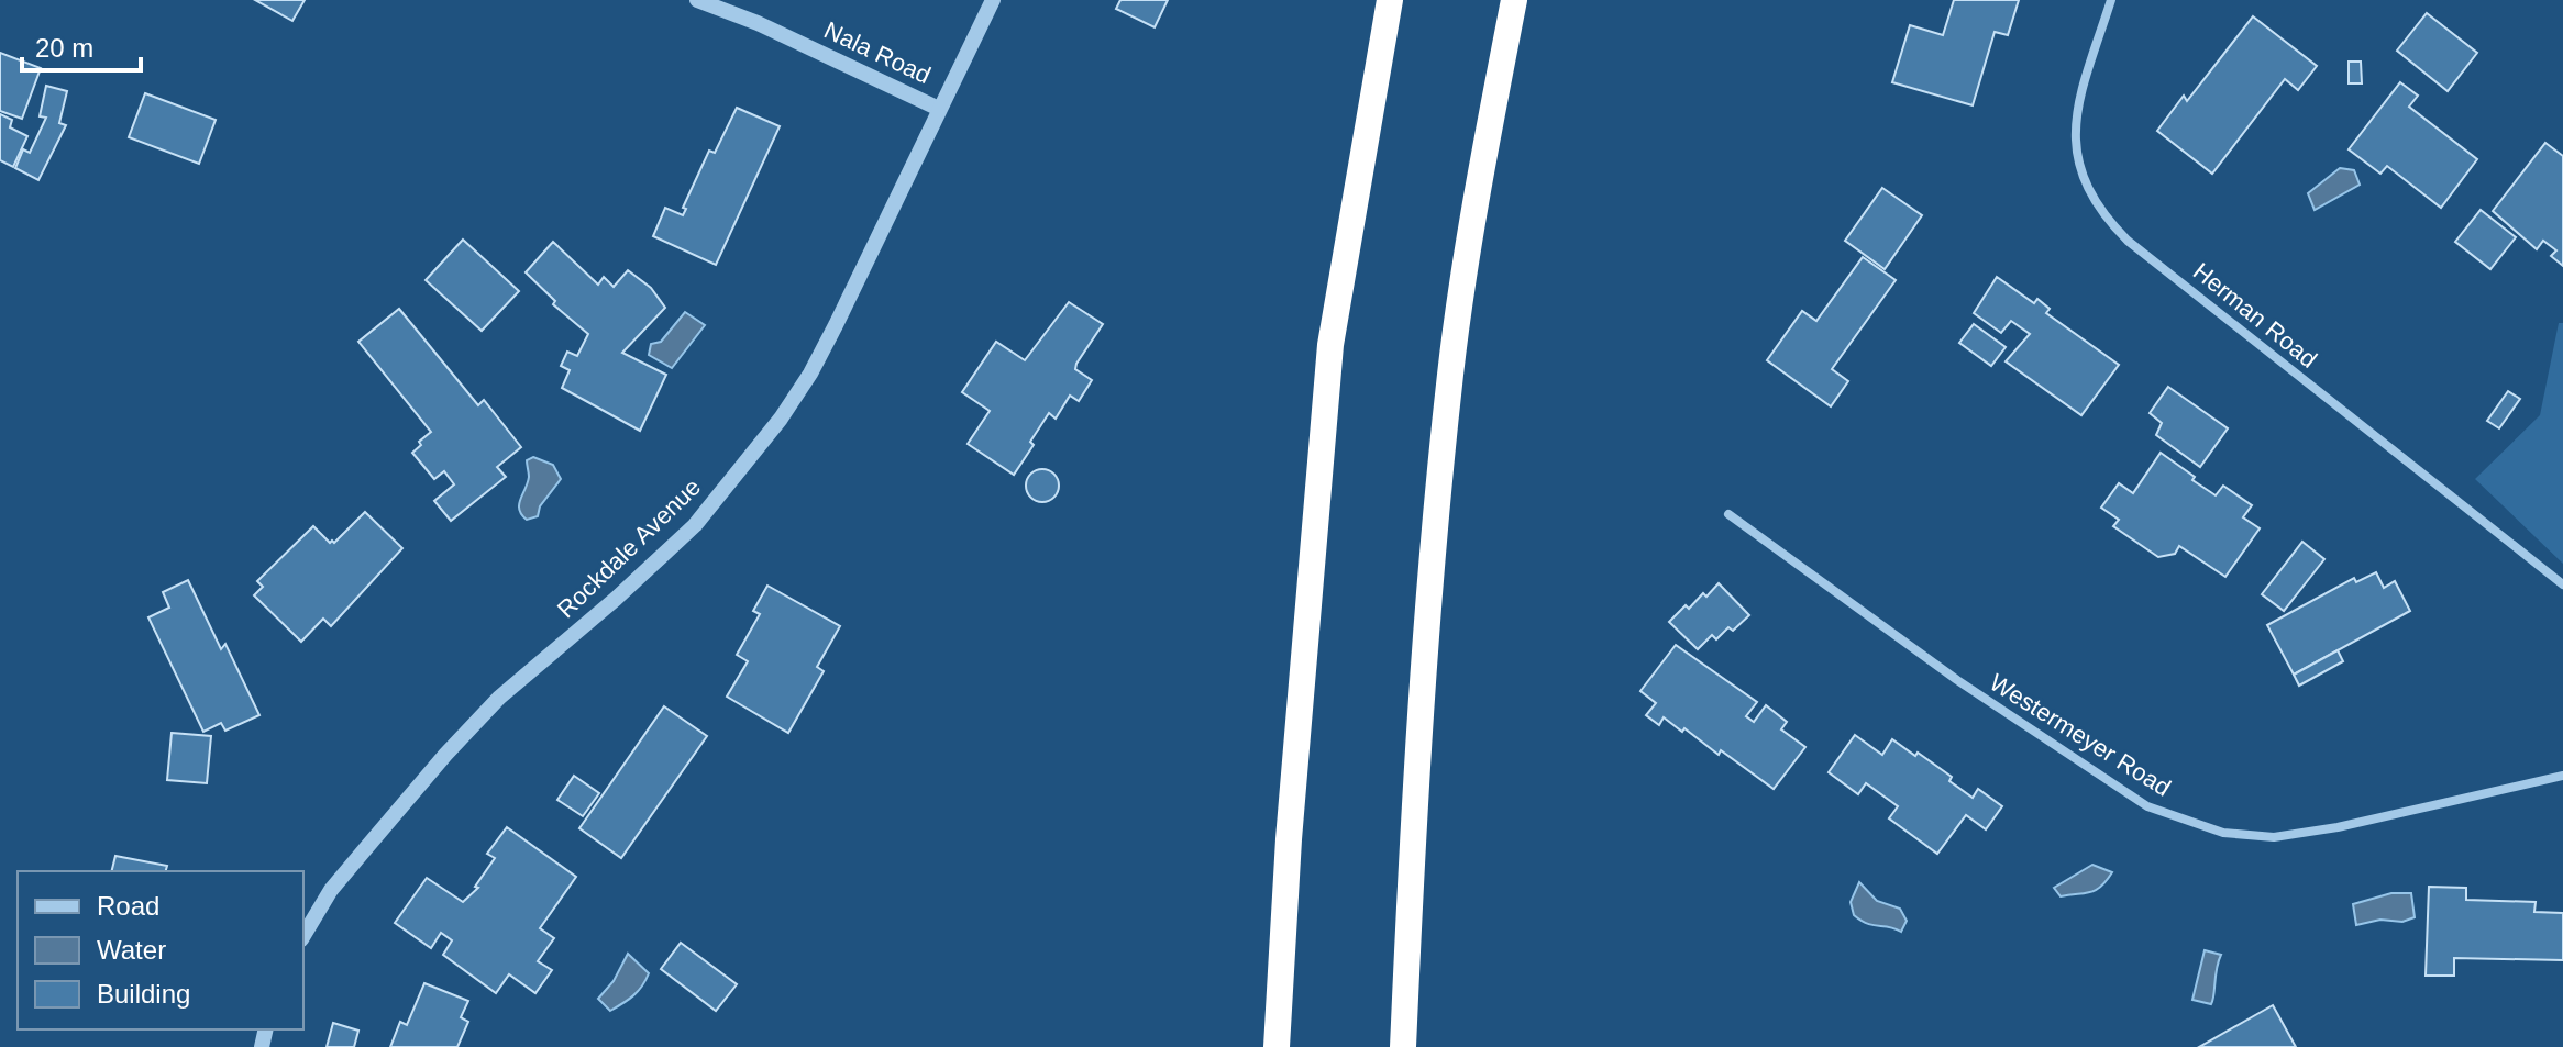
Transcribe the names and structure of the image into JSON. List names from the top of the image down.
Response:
{
  "streets": {
    "street": [
      "Nala Road",
      "Herman Road",
      "Rockdale Avenue",
      "Westermeyer Road"
    ]
  },
  "crossings": [
    ["Nala Road", "Rockdale Avenue"]
  ],
  "legend": ["Road", "Water", "Building"],
  "scale_bar": "20 m"
}
